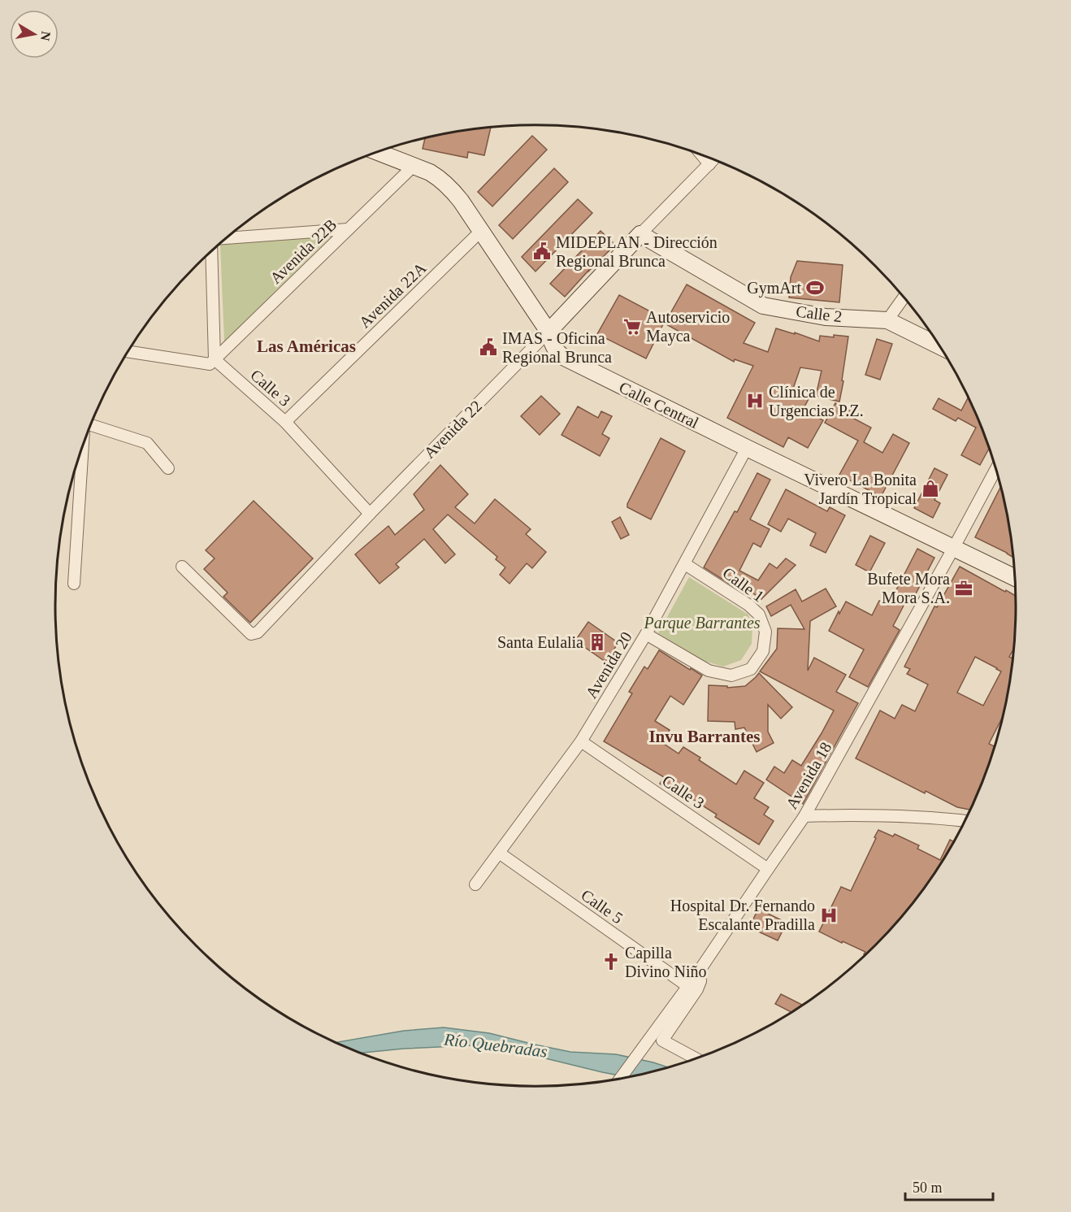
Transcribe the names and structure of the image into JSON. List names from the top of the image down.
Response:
{
  "streets": {
    "main road": ["Calle 2", "Calle Central", "Avenida 22"],
    "street": [
      "Avenida 22B",
      "Avenida 22A",
      "Calle 3",
      "Calle 1",
      "Avenida 20",
      "Avenida 18",
      "Calle 5"
    ]
  },
  "crossings": [
    ["Avenida 22B", "Calle 3"],
    ["Avenida 22B", "Calle Central"],
    ["Avenida 22A", "Calle 3"],
    ["Avenida 22A", "Calle Central"],
    ["Calle 2", "Avenida 22"],
    ["Calle 3", "Avenida 22"],
    ["Calle 3", "Avenida 20"],
    ["Calle 3", "Avenida 18"],
    ["Calle Central", "Avenida 22"],
    ["Calle Central", "Avenida 20"],
    ["Calle Central", "Avenida 18"],
    ["Calle 1", "Avenida 20"],
    ["Avenida 20", "Calle 5"],
    ["Avenida 18", "Calle 5"]
  ],
  "districts": ["Las Américas", "Invu Barrantes"],
  "water": ["Río Quebradas"],
  "parks": ["Parque Barrantes"],
  "places": {
    "public building": ["MIDEPLAN - Dirección Regional Brunca", "IMAS - Oficina Regional Brunca"],
    "sports": ["GymArt"],
    "supermarket": ["Autoservicio Mayca"],
    "hospital": ["Clínica de Urgencias P.Z.", "Hospital Dr. Fernando Escalante Pradilla"],
    "shop": ["Vivero La Bonita Jardín Tropical"],
    "office": ["Bufete Mora Mora S.A."],
    "building": ["Santa Eulalia"],
    "church": ["Capilla Divino Niño"]
  },
  "scale_bar": "50 m",
  "north": "right"
}
